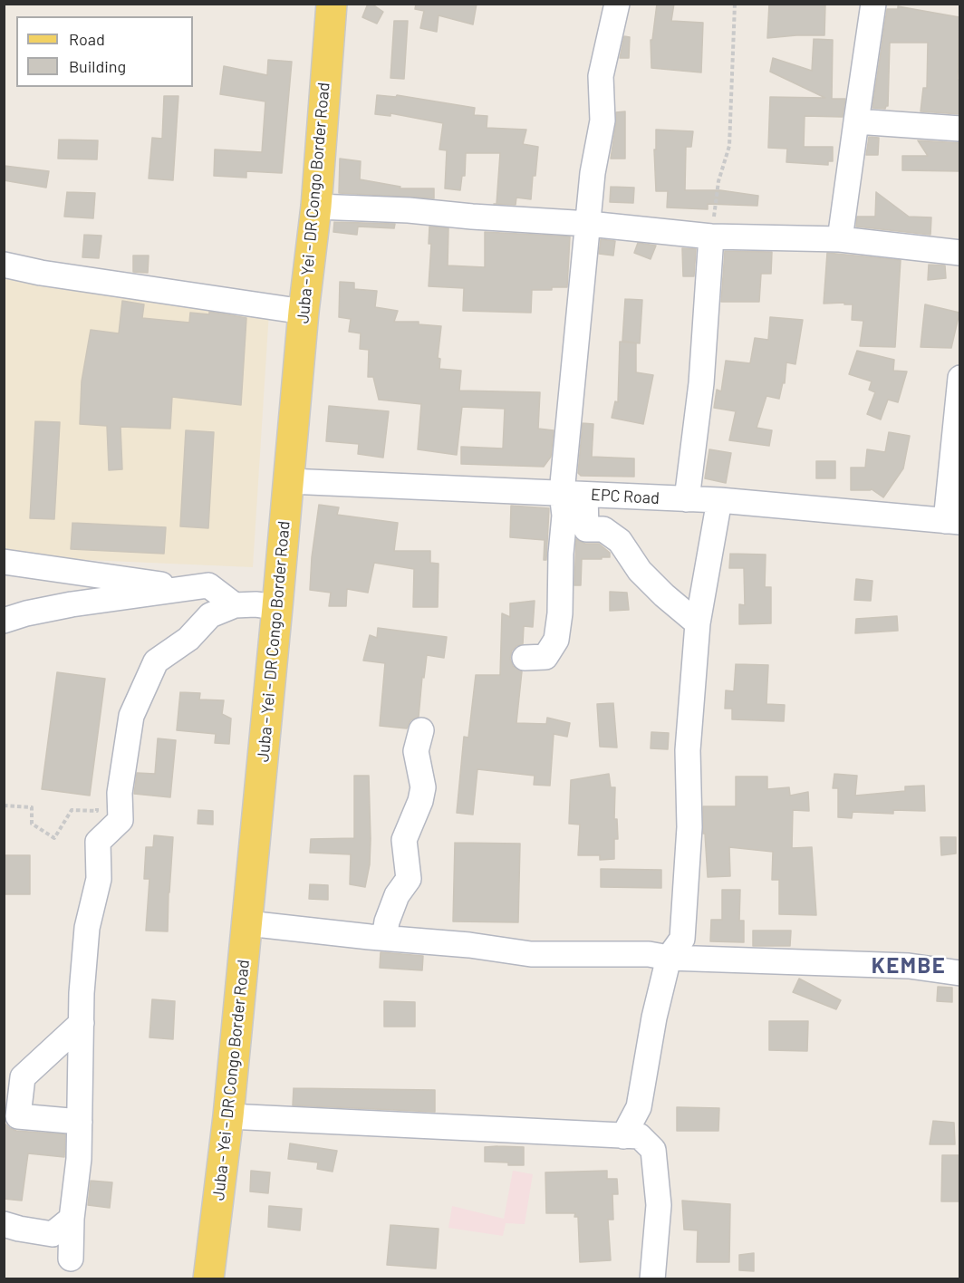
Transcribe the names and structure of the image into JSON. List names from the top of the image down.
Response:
{
  "streets": {
    "main road": ["Juba - Yei - DR Congo Border Road"],
    "street": ["EPC Road"]
  },
  "crossings": [
    ["Juba - Yei - DR Congo Border Road", "EPC Road"]
  ],
  "districts": ["KEMBE"],
  "legend": ["Road", "Building"]
}
